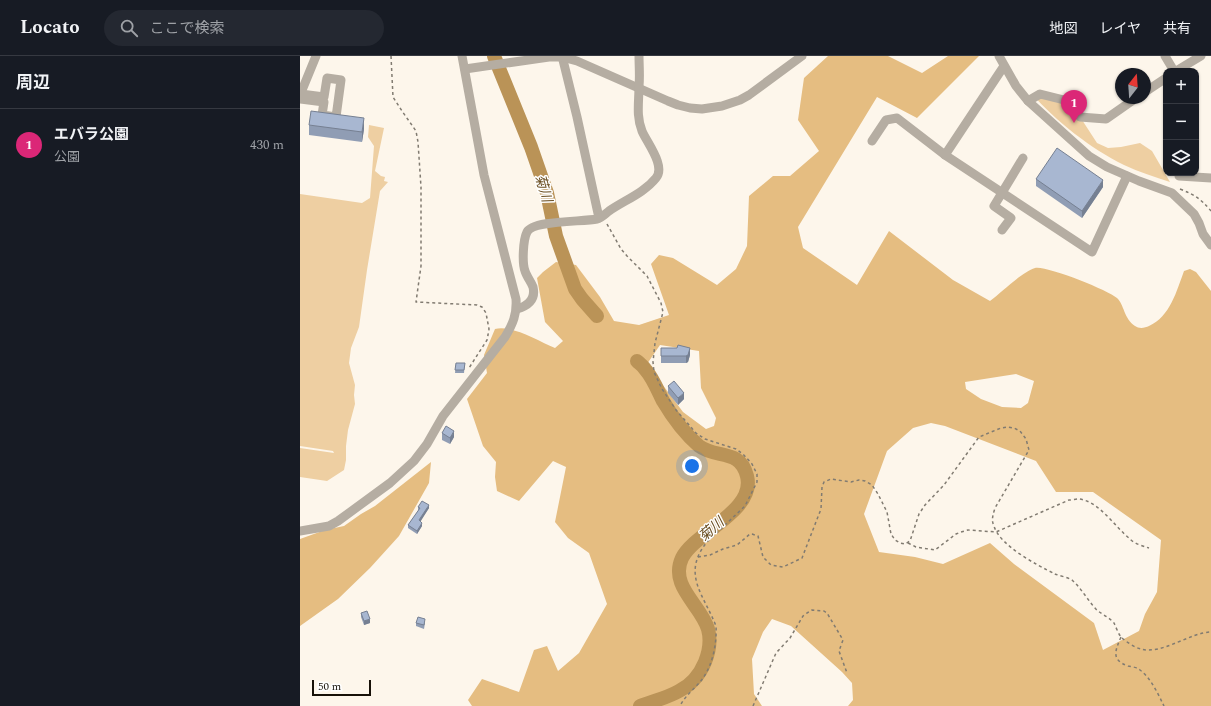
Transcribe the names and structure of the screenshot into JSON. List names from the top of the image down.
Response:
{
  "water": ["菊川"],
  "scale_bar": "50 m",
  "north": "top",
  "page": {
    "header": "Locato",
    "search": "ここで検索",
    "nav": ["地図", "レイヤ", "共有"],
    "heading": "周辺",
    "map_buttons": ["+", "−"],
    "pins": "1",
    "list": [
      {
        "mark": "1",
        "name": "エバラ公園",
        "note": "公園",
        "value": "430 m"
      }
    ],
    "scale": "50 m"
  }
}
